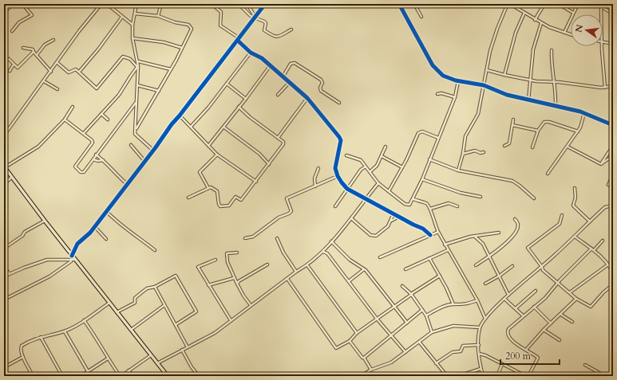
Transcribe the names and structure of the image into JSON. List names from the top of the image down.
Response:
{
  "scale_bar": "200 m",
  "north": "left"
}
